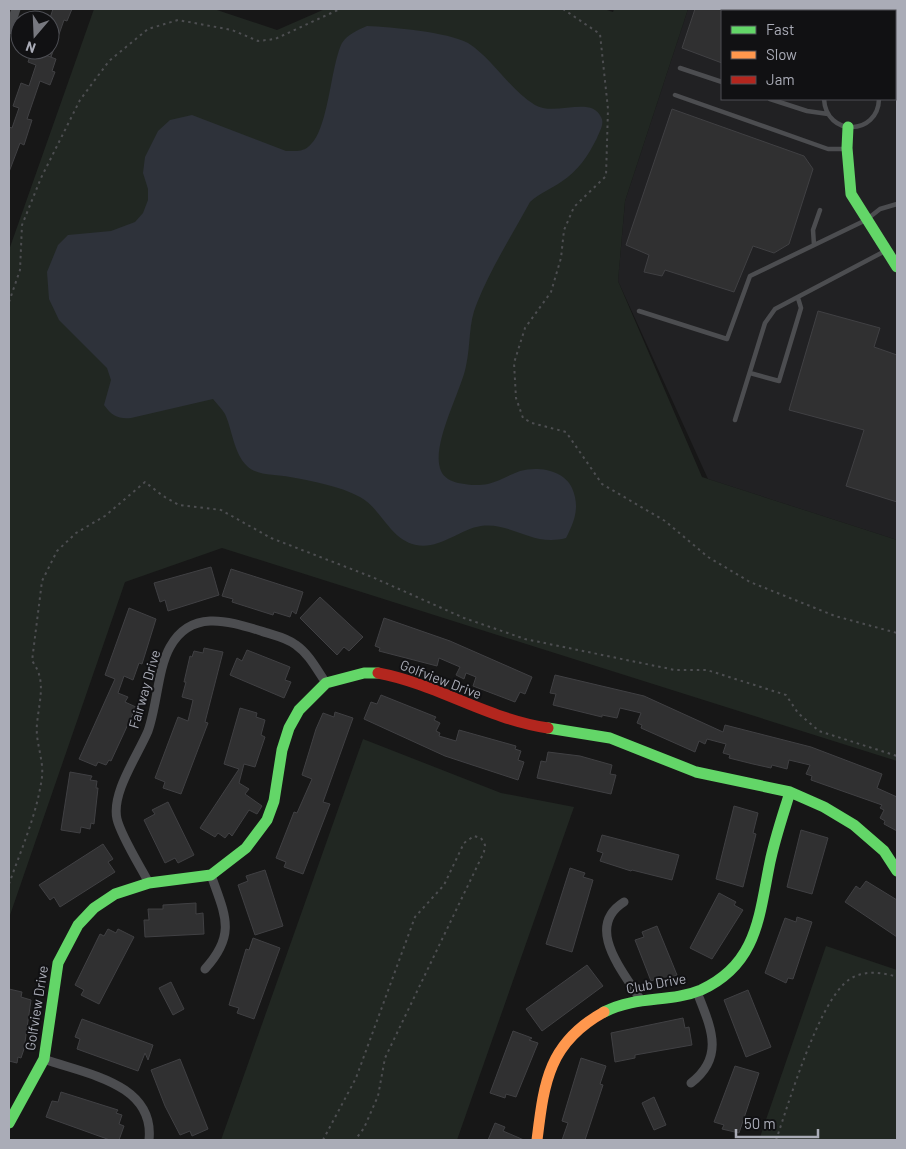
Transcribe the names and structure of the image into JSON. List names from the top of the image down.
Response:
{
  "streets": {
    "street": ["Golfview Drive", "Fairway Drive", "Club Drive"]
  },
  "crossings": [
    ["Golfview Drive", "Fairway Drive"],
    ["Golfview Drive", "Club Drive"]
  ],
  "legend": ["Fast", "Slow", "Jam"],
  "scale_bar": "50 m",
  "north": "bottom"
}
